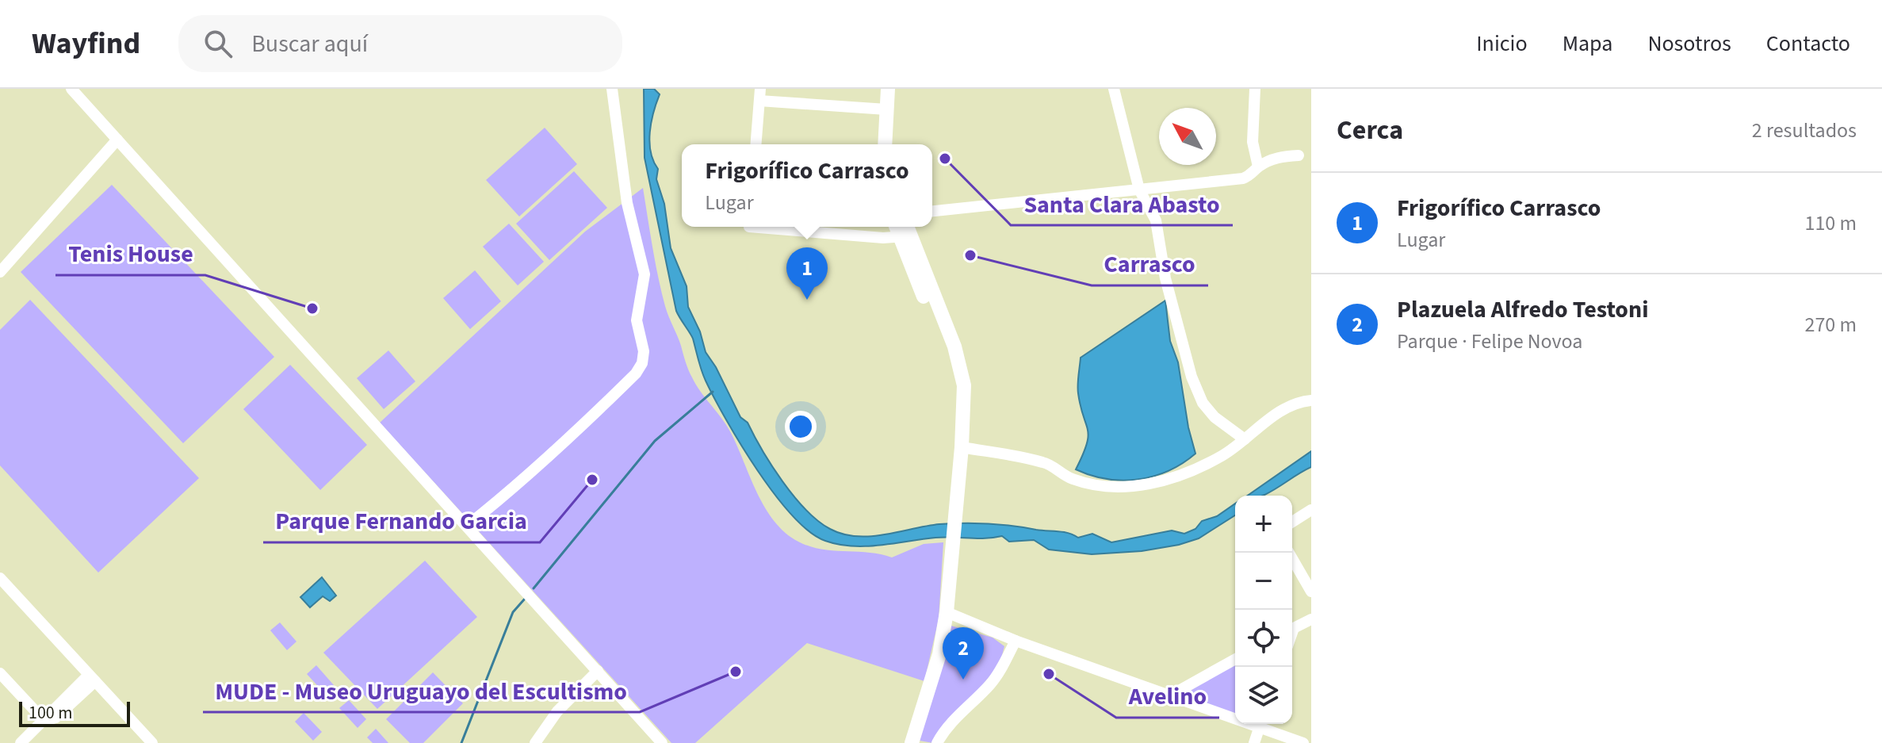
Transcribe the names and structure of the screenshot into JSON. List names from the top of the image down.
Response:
{
  "places": [
    "Santa Clara Abasto",
    "Carrasco",
    "Tenis House",
    "Parque Fernando Garcia",
    "MUDE - Museo Uruguayo del Escultismo",
    "Avelino"
  ],
  "scale_bar": "100 m",
  "north": "top left",
  "page": {
    "header": "Wayfind",
    "search": "Buscar aquí",
    "nav": [
      "Inicio",
      "Mapa",
      "Nosotros",
      "Contacto"
    ],
    "heading": ["Cerca", "2 resultados"],
    "popup": ["Frigorífico Carrasco", "Lugar"],
    "list": [
      {
        "mark": "1",
        "name": "Frigorífico Carrasco",
        "note": "Lugar",
        "value": "110 m"
      },
      {
        "mark": "2",
        "name": "Plazuela Alfredo Testoni",
        "note": "Parque · Felipe Novoa",
        "value": "270 m"
      }
    ],
    "pins": ["1", "2"],
    "map_buttons": ["+", "−"],
    "scale": "100 m"
  }
}
